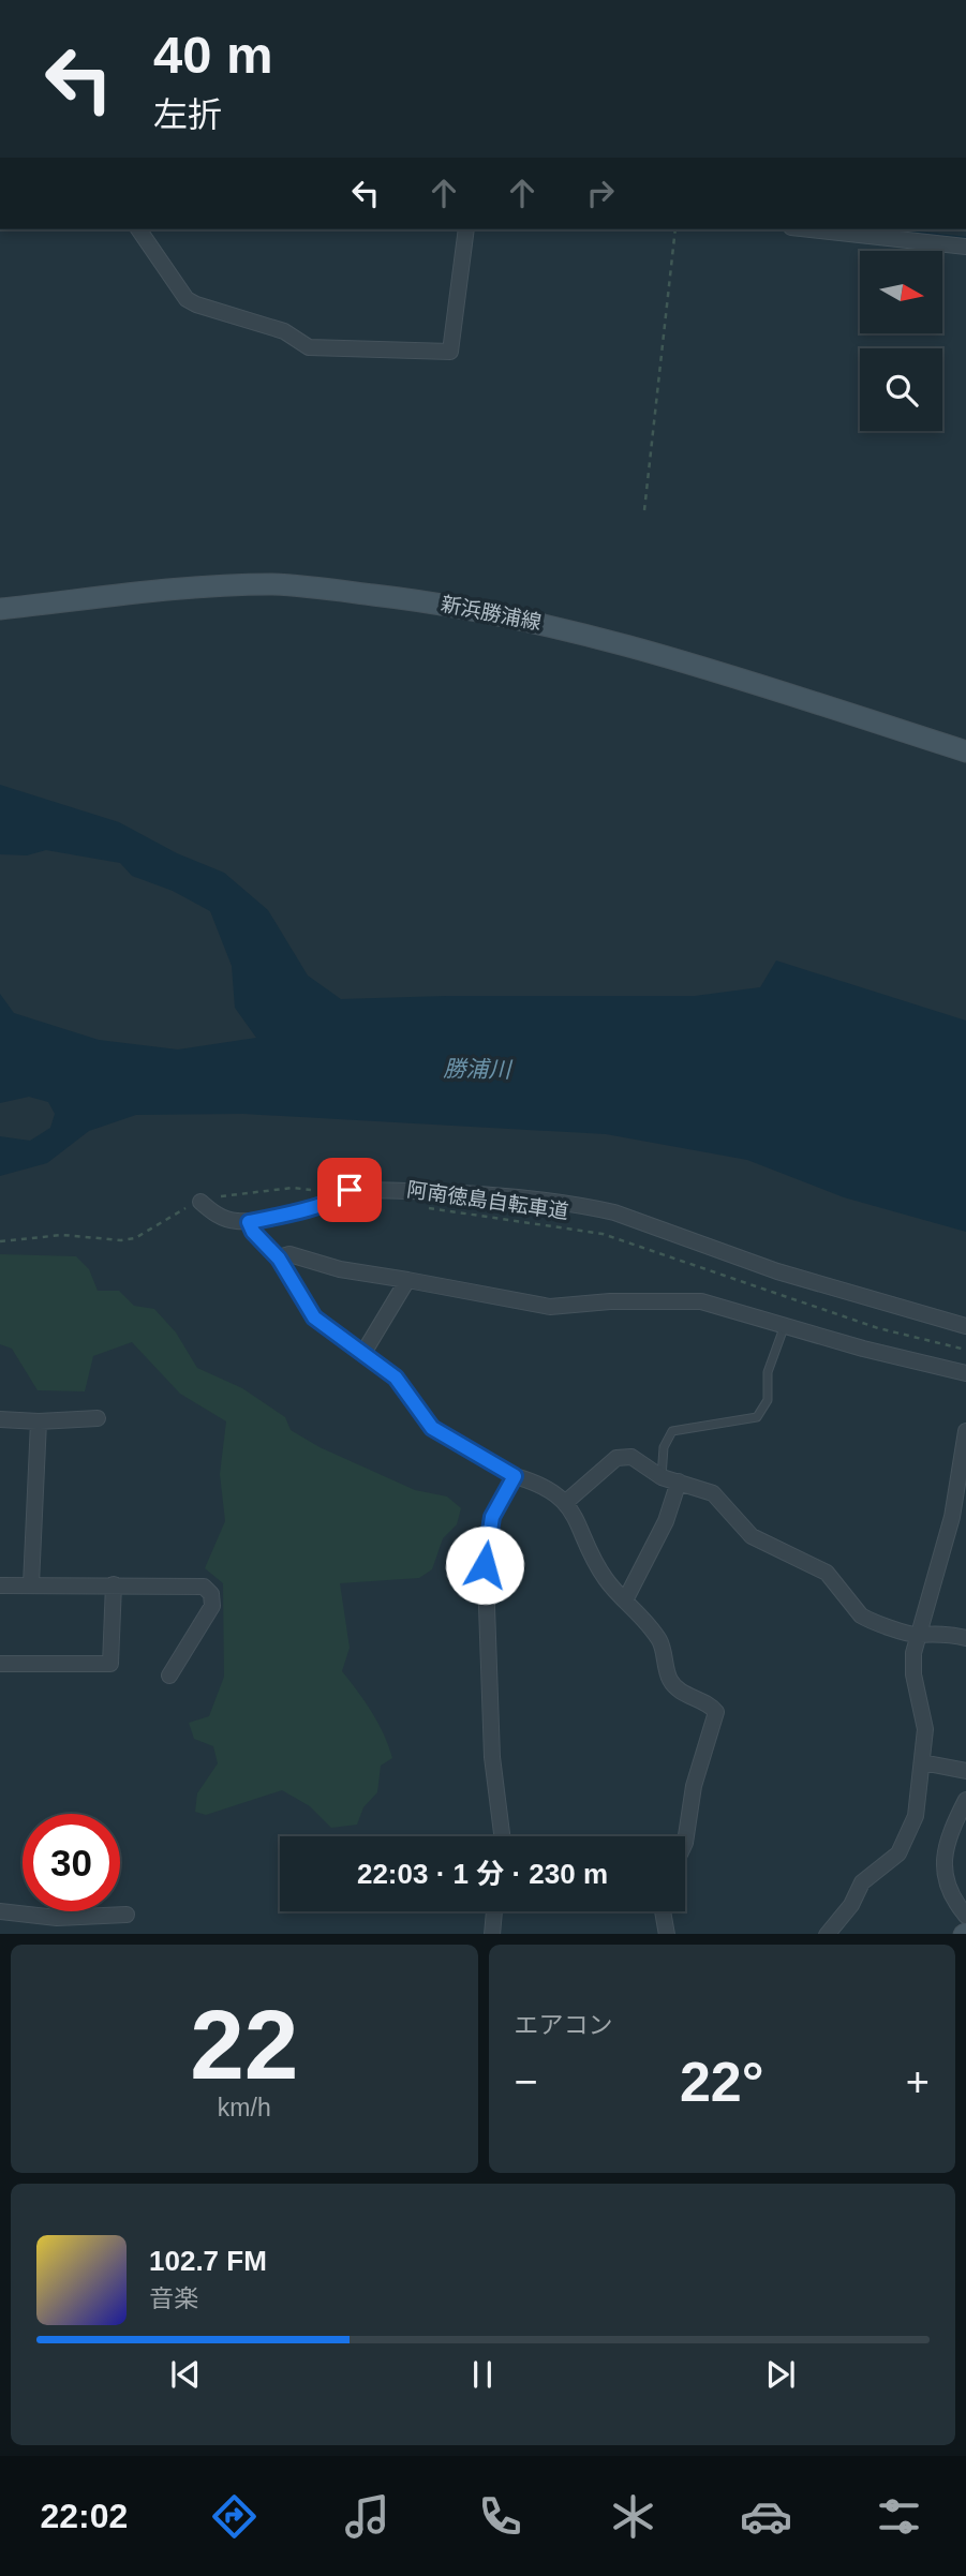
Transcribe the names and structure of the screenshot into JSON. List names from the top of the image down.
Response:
{
  "streets": {
    "main road": ["新浜勝浦線"],
    "path": ["阿南徳島自転車道"]
  },
  "water": ["勝浦川"],
  "north": "right",
  "page": {
    "turn": ["40 m", "左折"],
    "limit": "30",
    "trip": "22:03 · 1 分 · 230 m",
    "tile": [
      ["22", "km/h"],
      "エアコン"
    ],
    "heat": ["−", "22°", "+"],
    "song": ["102.7 FM", "音楽"],
    "tabs": "22:02"
  }
}
